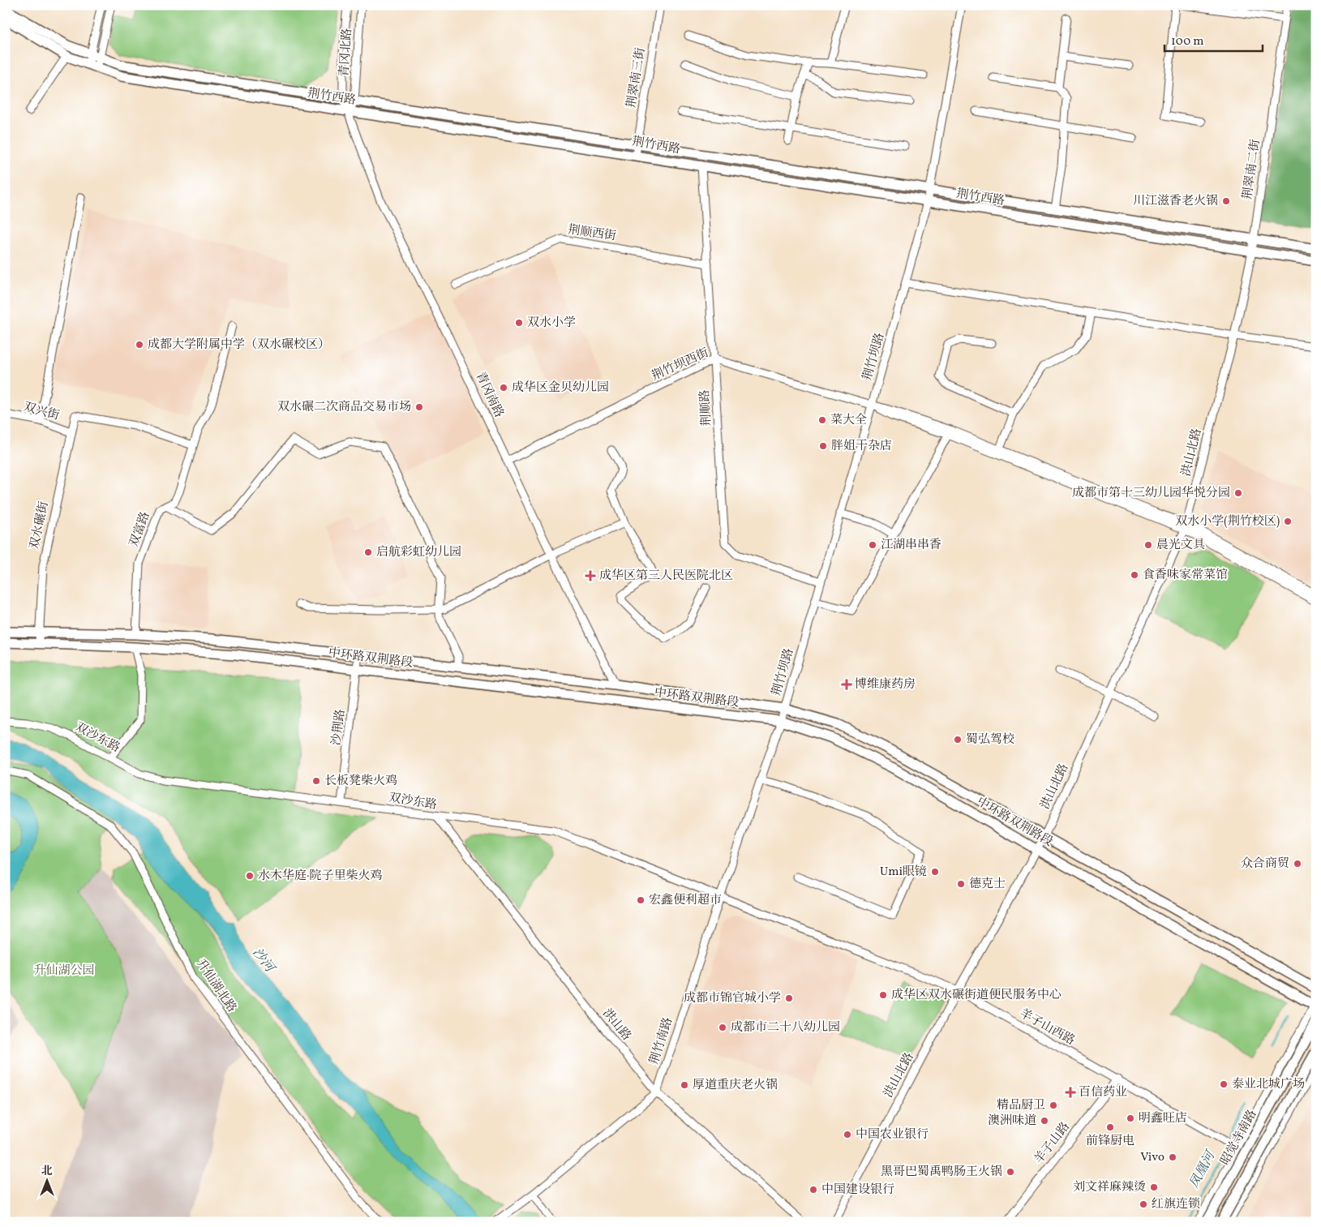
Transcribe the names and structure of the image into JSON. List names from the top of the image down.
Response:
{
  "streets": {
    "main road": ["荆竹西路", "中环路双荆路段", "昭觉寺南路"],
    "street": [
      "青冈北路",
      "荆翠南三街",
      "荆翠南二街",
      "荆顺西街",
      "荆竹坝路",
      "荆竹坝西街",
      "青冈南路",
      "荆顺路",
      "双兴街",
      "洪山北路",
      "双水碾街",
      "双富路",
      "沙荆路",
      "双沙东路",
      "升仙湖北路",
      "洪山路",
      "羊子山西路",
      "荆竹南路",
      "羊子山路"
    ]
  },
  "crossings": [
    ["青冈北路", "荆竹西路"],
    ["青冈北路", "青冈南路"],
    ["荆翠南三街", "荆竹西路"],
    ["荆竹西路", "荆翠南二街"],
    ["荆竹西路", "荆竹坝路"],
    ["荆竹西路", "青冈南路"],
    ["荆竹西路", "荆顺路"],
    ["荆翠南二街", "洪山北路"],
    ["荆顺西街", "荆顺路"],
    ["荆竹坝路", "荆竹坝西街"],
    ["荆竹坝路", "荆顺路"],
    ["荆竹坝路", "中环路双荆路段"],
    ["荆竹坝路", "荆竹南路"],
    ["荆竹坝西街", "青冈南路"],
    ["荆竹坝西街", "荆顺路"],
    ["青冈南路", "中环路双荆路段"],
    ["双兴街", "双水碾街"],
    ["洪山北路", "中环路双荆路段"],
    ["洪山北路", "羊子山西路"],
    ["双水碾街", "双富路"],
    ["双水碾街", "中环路双荆路段"],
    ["双富路", "中环路双荆路段"],
    ["中环路双荆路段", "沙荆路"],
    ["中环路双荆路段", "荆竹南路"],
    ["中环路双荆路段", "昭觉寺南路"],
    ["沙荆路", "双沙东路"],
    ["双沙东路", "洪山路"],
    ["双沙东路", "羊子山西路"],
    ["双沙东路", "荆竹南路"],
    ["洪山路", "荆竹南路"],
    ["羊子山西路", "荆竹南路"],
    ["羊子山西路", "昭觉寺南路"],
    ["羊子山西路", "羊子山路"]
  ],
  "water": ["沙河", "凤凰河"],
  "parks": ["升仙湖公园"],
  "places": {
    "other": [
      "川江滋香老火锅",
      "双水小学",
      "成都大学附属中学（双水碾校区）",
      "成华区金贝幼儿园",
      "双水碾二次商品交易市场",
      "菜大全",
      "胖姐干杂店",
      "成都市第十三幼儿园华悦分园",
      "双水小学(荆竹校区)",
      "江湖串串香",
      "晨光文具",
      "启航彩虹幼儿园",
      "食香味家常菜馆",
      "蜀弘驾校",
      "长板凳柴火鸡",
      "众合商贸",
      "Umi眼镜",
      "水木华庭·院子里柴火鸡",
      "德克士",
      "宏鑫便利超市",
      "成华区双水碾街道便民服务中心",
      "成都市锦官城小学",
      "成都市二十八幼儿园",
      "泰业北城广场",
      "厚道重庆老火锅",
      "精品厨卫",
      "明鑫旺店",
      "澳洲味道",
      "前锋厨电",
      "中国农业银行",
      "Vivo",
      "黑哥巴蜀禹鸭肠王火锅",
      "刘文祥麻辣烫",
      "中国建设银行",
      "红旗连锁"
    ],
    "health": ["成华区第三人民医院北区", "博维康药房", "百信药业"]
  },
  "scale_bar": "100 m",
  "north": "top"
}
